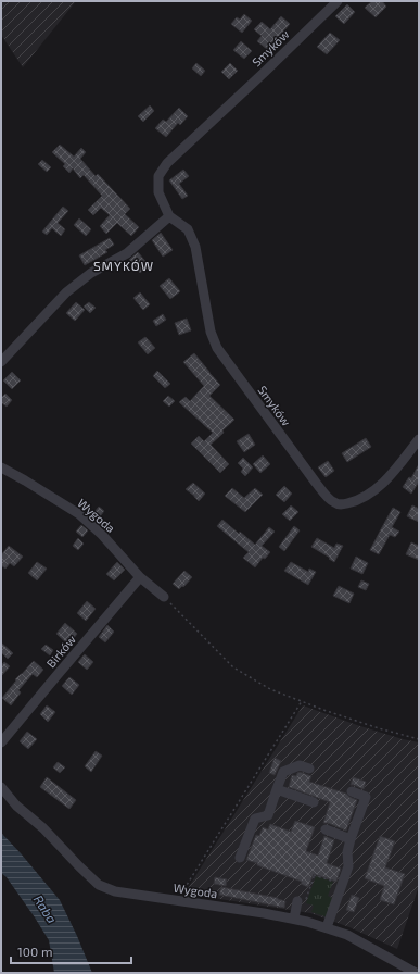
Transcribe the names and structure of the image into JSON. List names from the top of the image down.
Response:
{
  "streets": {
    "street": ["Smyków", "Wygoda", "Birków"]
  },
  "crossings": [
    ["Wygoda", "Birków"]
  ],
  "districts": ["SMYKÓW"],
  "water": ["Raba"],
  "scale_bar": "100 m"
}
